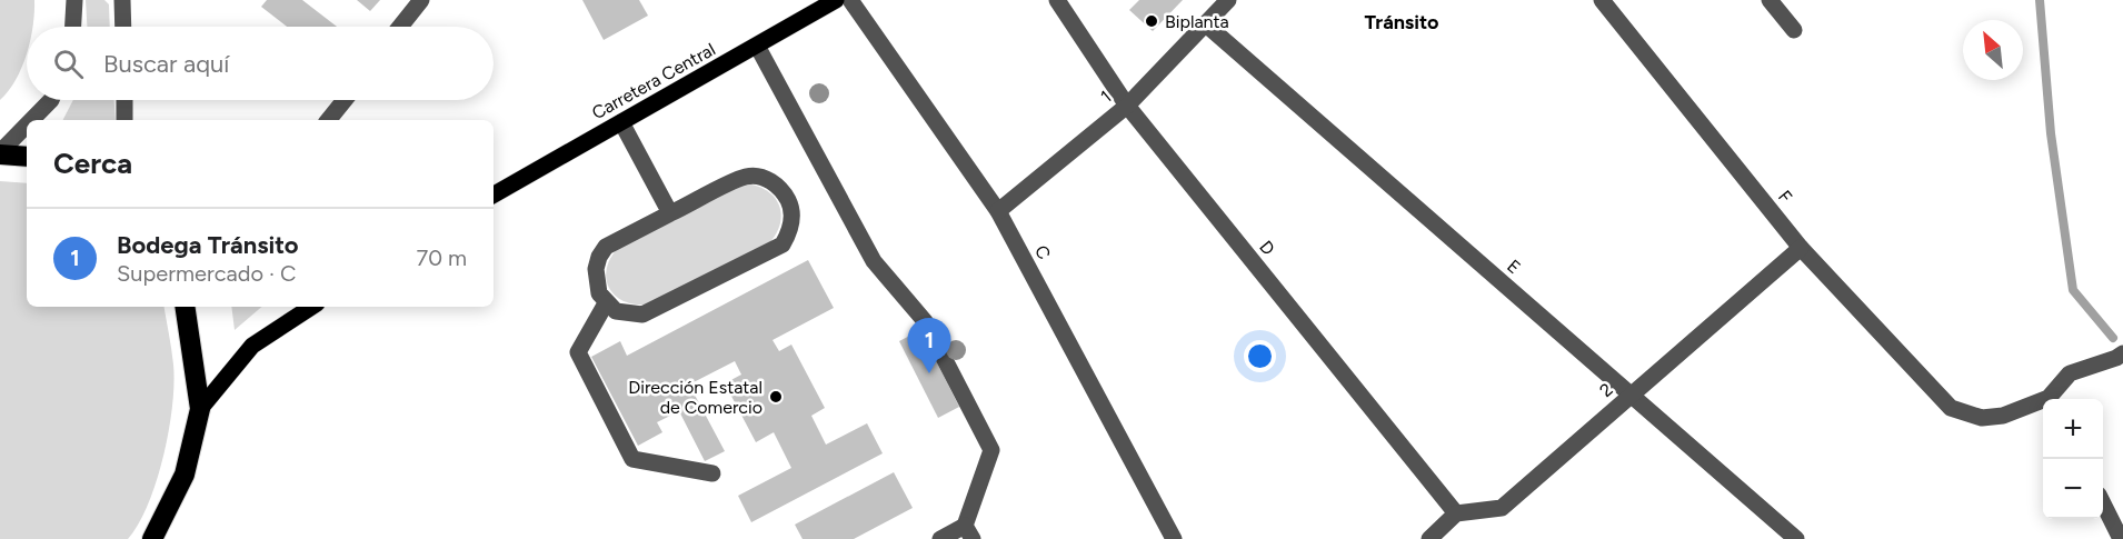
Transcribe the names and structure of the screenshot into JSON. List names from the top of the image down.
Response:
{
  "streets": {
    "main road": ["Carretera Central"],
    "street": [
      "1",
      "F",
      "D",
      "C",
      "E",
      "2"
    ]
  },
  "crossings": [
    ["1", "D"],
    ["1", "C"],
    ["1", "E"],
    ["F", "2"],
    ["D", "2"],
    ["E", "2"]
  ],
  "districts": ["Tránsito"],
  "places": ["Biplanta", "Dirección Estatal de Comercio"],
  "north": "top left",
  "page": {
    "search": "Buscar aquí",
    "heading": "Cerca",
    "list": [
      {
        "mark": "1",
        "name": "Bodega Tránsito",
        "note": "Supermercado · C",
        "value": "70 m"
      }
    ],
    "pins": "1",
    "map_buttons": ["+", "−"]
  }
}
